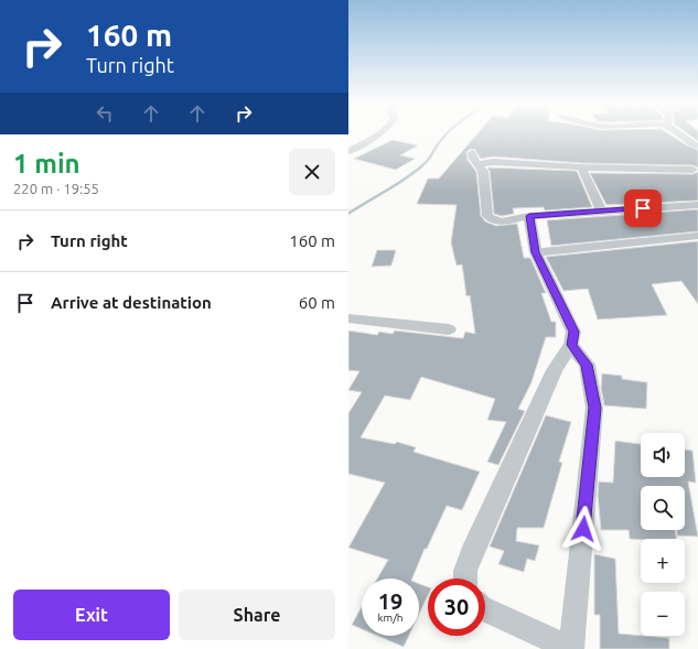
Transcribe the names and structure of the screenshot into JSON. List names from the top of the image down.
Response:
{
  "page": {
    "turn": ["160 m", "Turn right"],
    "heading": ["1 min", "220 m · 19:55"],
    "list": [
      {
        "name": "Turn right",
        "value": "160 m"
      },
      {
        "name": "Arrive at destination",
        "value": "60 m"
      }
    ],
    "map_buttons": ["+", "−"],
    "speed": "19 km/h",
    "limit": "30",
    "buttons": ["Exit", "Share"]
  }
}
